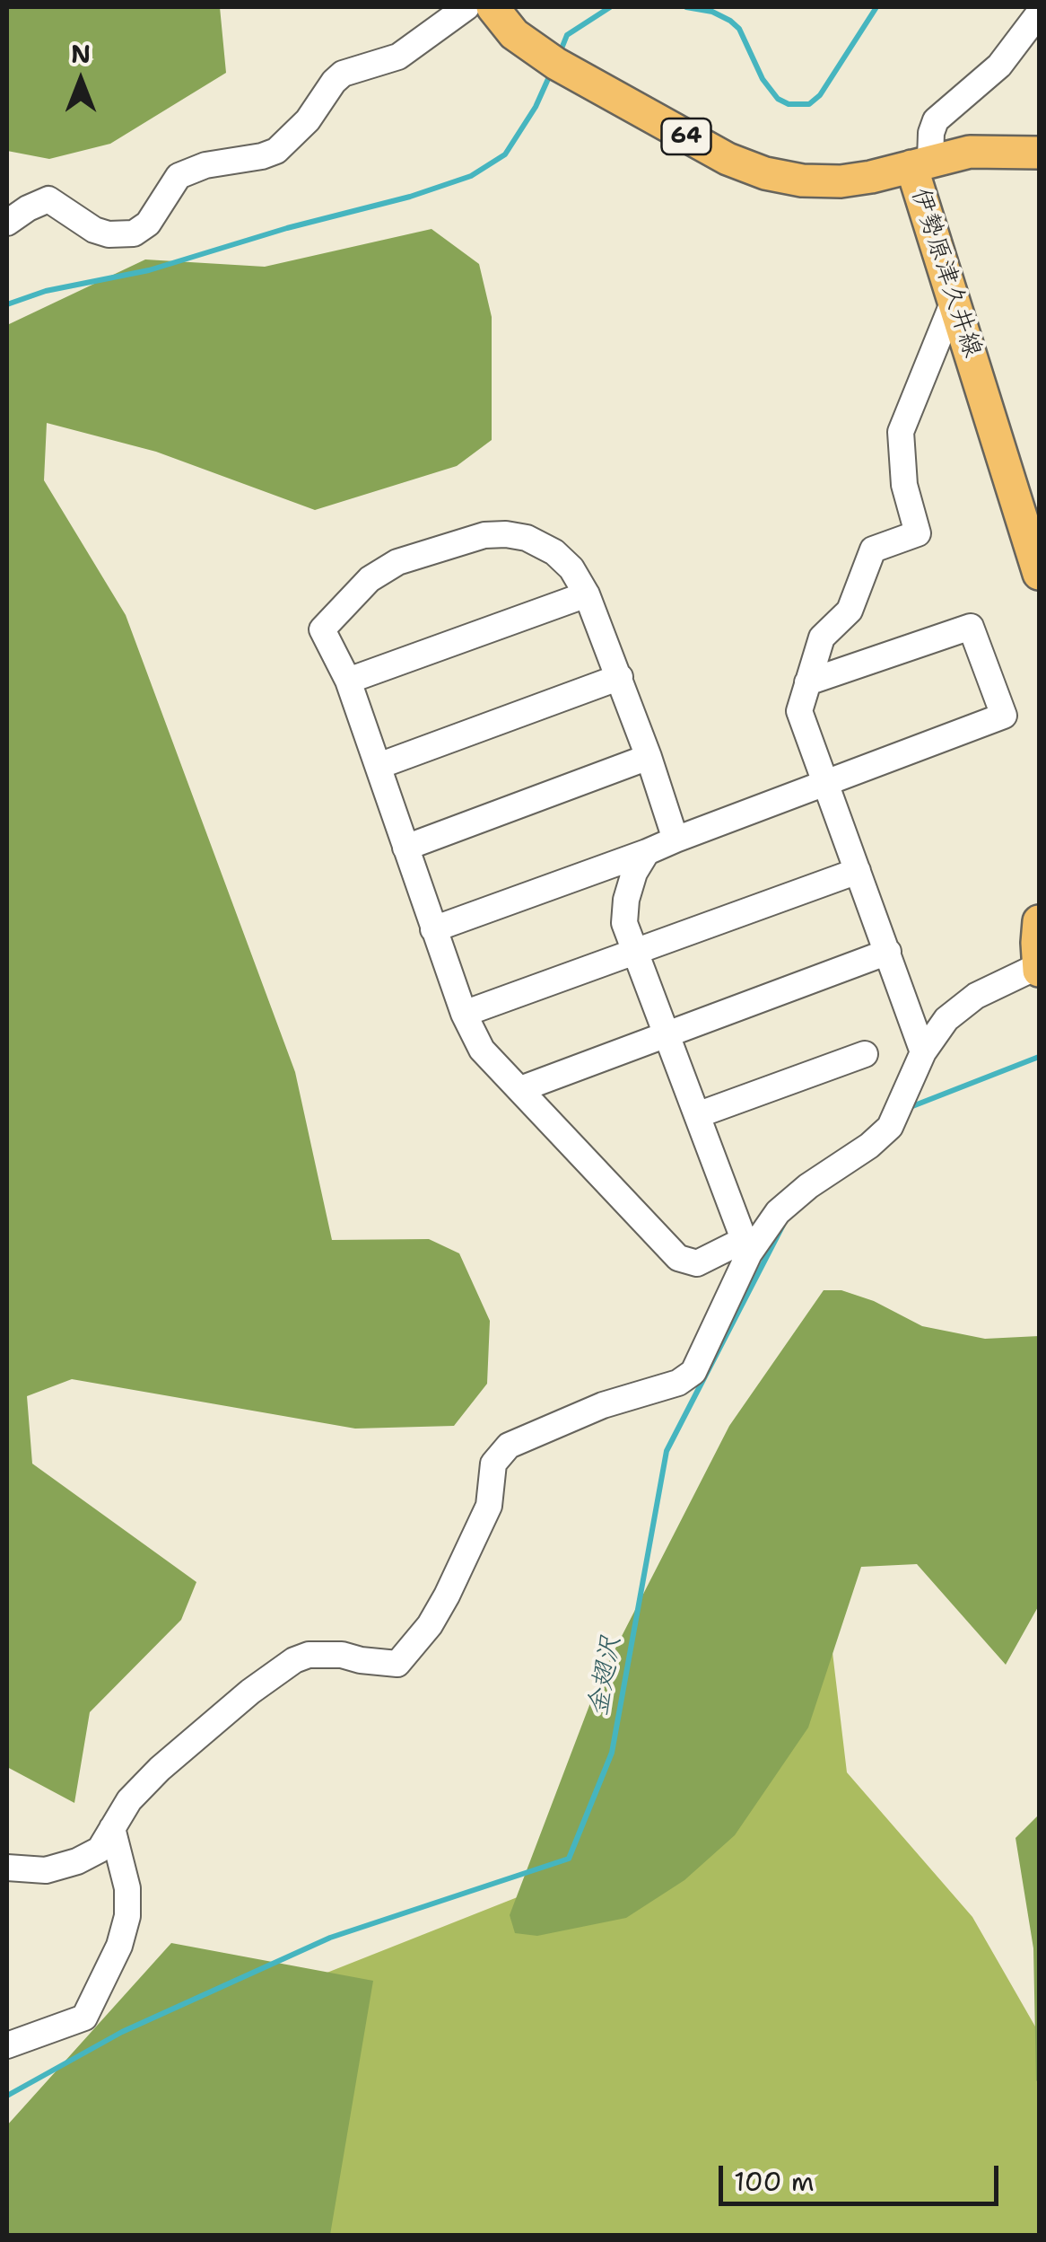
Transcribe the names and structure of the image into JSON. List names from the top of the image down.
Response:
{
  "streets": {
    "main road": ["64", "伊勢原津久井線"]
  },
  "water": ["金翅沢"],
  "scale_bar": "100 m",
  "north": "top"
}
